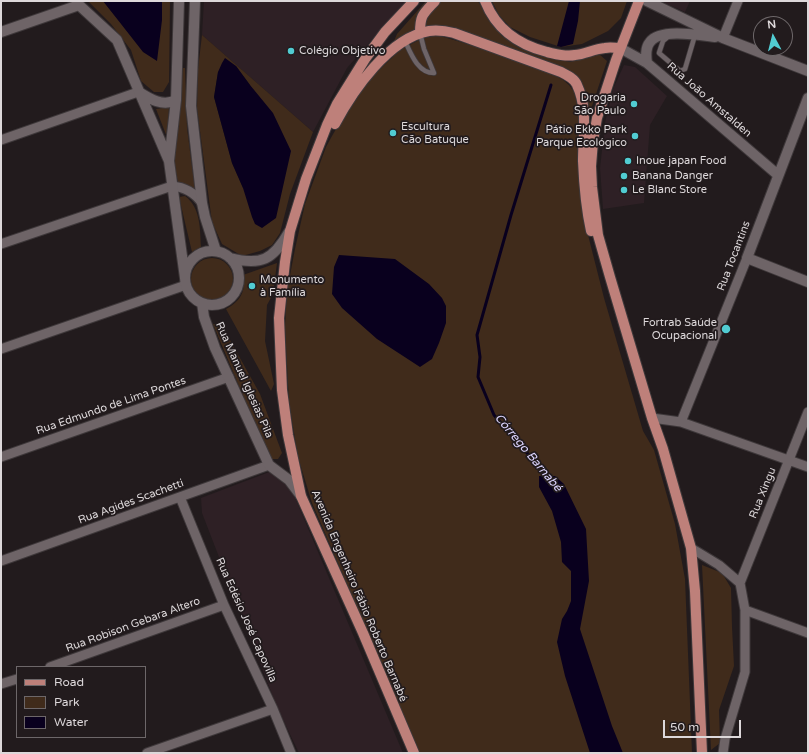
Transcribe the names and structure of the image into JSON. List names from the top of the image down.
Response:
{
  "streets": {
    "main road": ["Avenida Engenheiro Fábio Roberto Barnabé"],
    "street": [
      "Rua João Amstalden",
      "Rua Tocantins",
      "Rua Manuel Iglesias Pila",
      "Rua Edmundo de Lima Pontes",
      "Rua Xingu",
      "Rua Agides Scachetti",
      "Rua Edésio José Capovilla",
      "Rua Robison Gebara Altero"
    ]
  },
  "crossings": [
    ["Rua João Amstalden", "Rua Tocantins"],
    ["Rua Manuel Iglesias Pila", "Rua Edmundo de Lima Pontes"],
    ["Rua Manuel Iglesias Pila", "Rua Agides Scachetti"],
    ["Rua Agides Scachetti", "Rua Edésio José Capovilla"],
    ["Rua Edésio José Capovilla", "Rua Robison Gebara Altero"]
  ],
  "water": ["Córrego Barnabé"],
  "places": [
    "Colégio Objetivo",
    "Drogaria São Paulo",
    "Escultura Cão Batuque",
    "Pátio Ekko Park Parque Ecológico",
    "Inoue japan Food",
    "Banana Danger",
    "Le Blanc Store",
    "Monumento à Família",
    "Fortrab Saúde Ocupacional"
  ],
  "legend": ["Road", "Park", "Water"],
  "scale_bar": "50 m",
  "north": "top"
}
